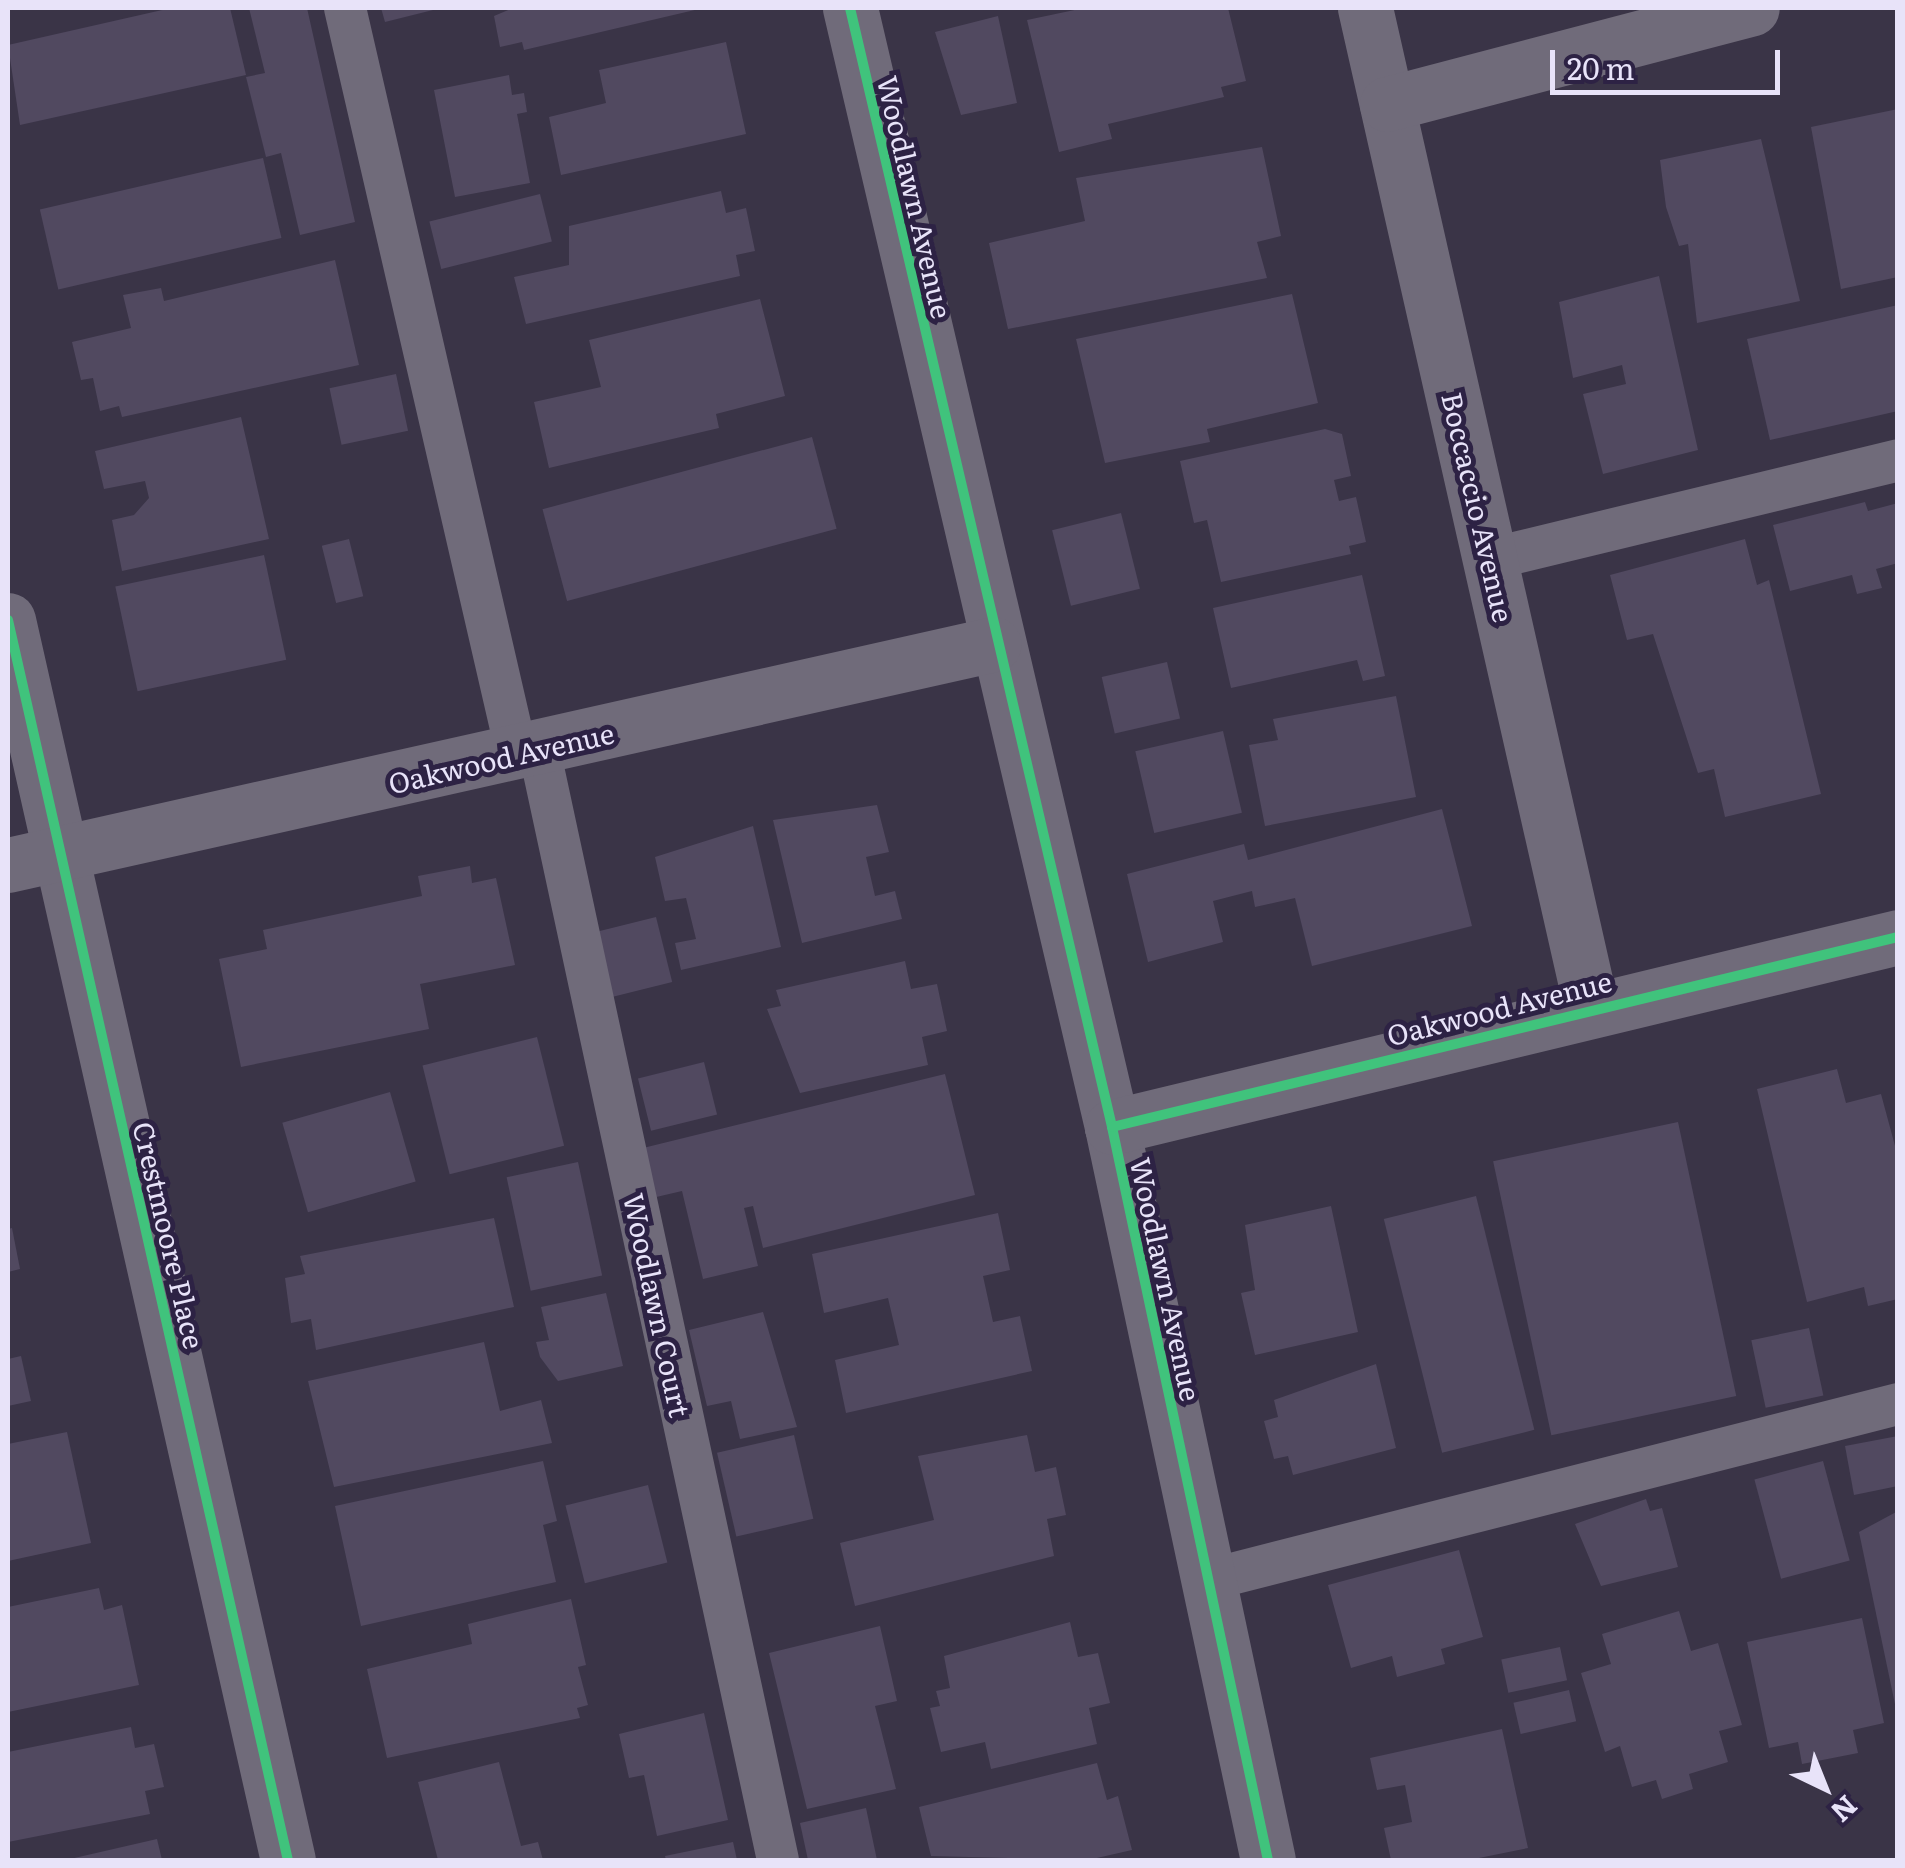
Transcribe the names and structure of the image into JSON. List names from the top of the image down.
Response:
{
  "streets": {
    "street": [
      "Woodlawn Avenue",
      "Boccaccio Avenue",
      "Oakwood Avenue",
      "Crestmoore Place"
    ],
    "lane": ["Woodlawn Court"]
  },
  "crossings": [
    ["Woodlawn Avenue", "Oakwood Avenue"],
    ["Boccaccio Avenue", "Oakwood Avenue"],
    ["Oakwood Avenue", "Crestmoore Place"],
    ["Oakwood Avenue", "Woodlawn Court"]
  ],
  "scale_bar": "20 m",
  "north": "bottom right"
}
